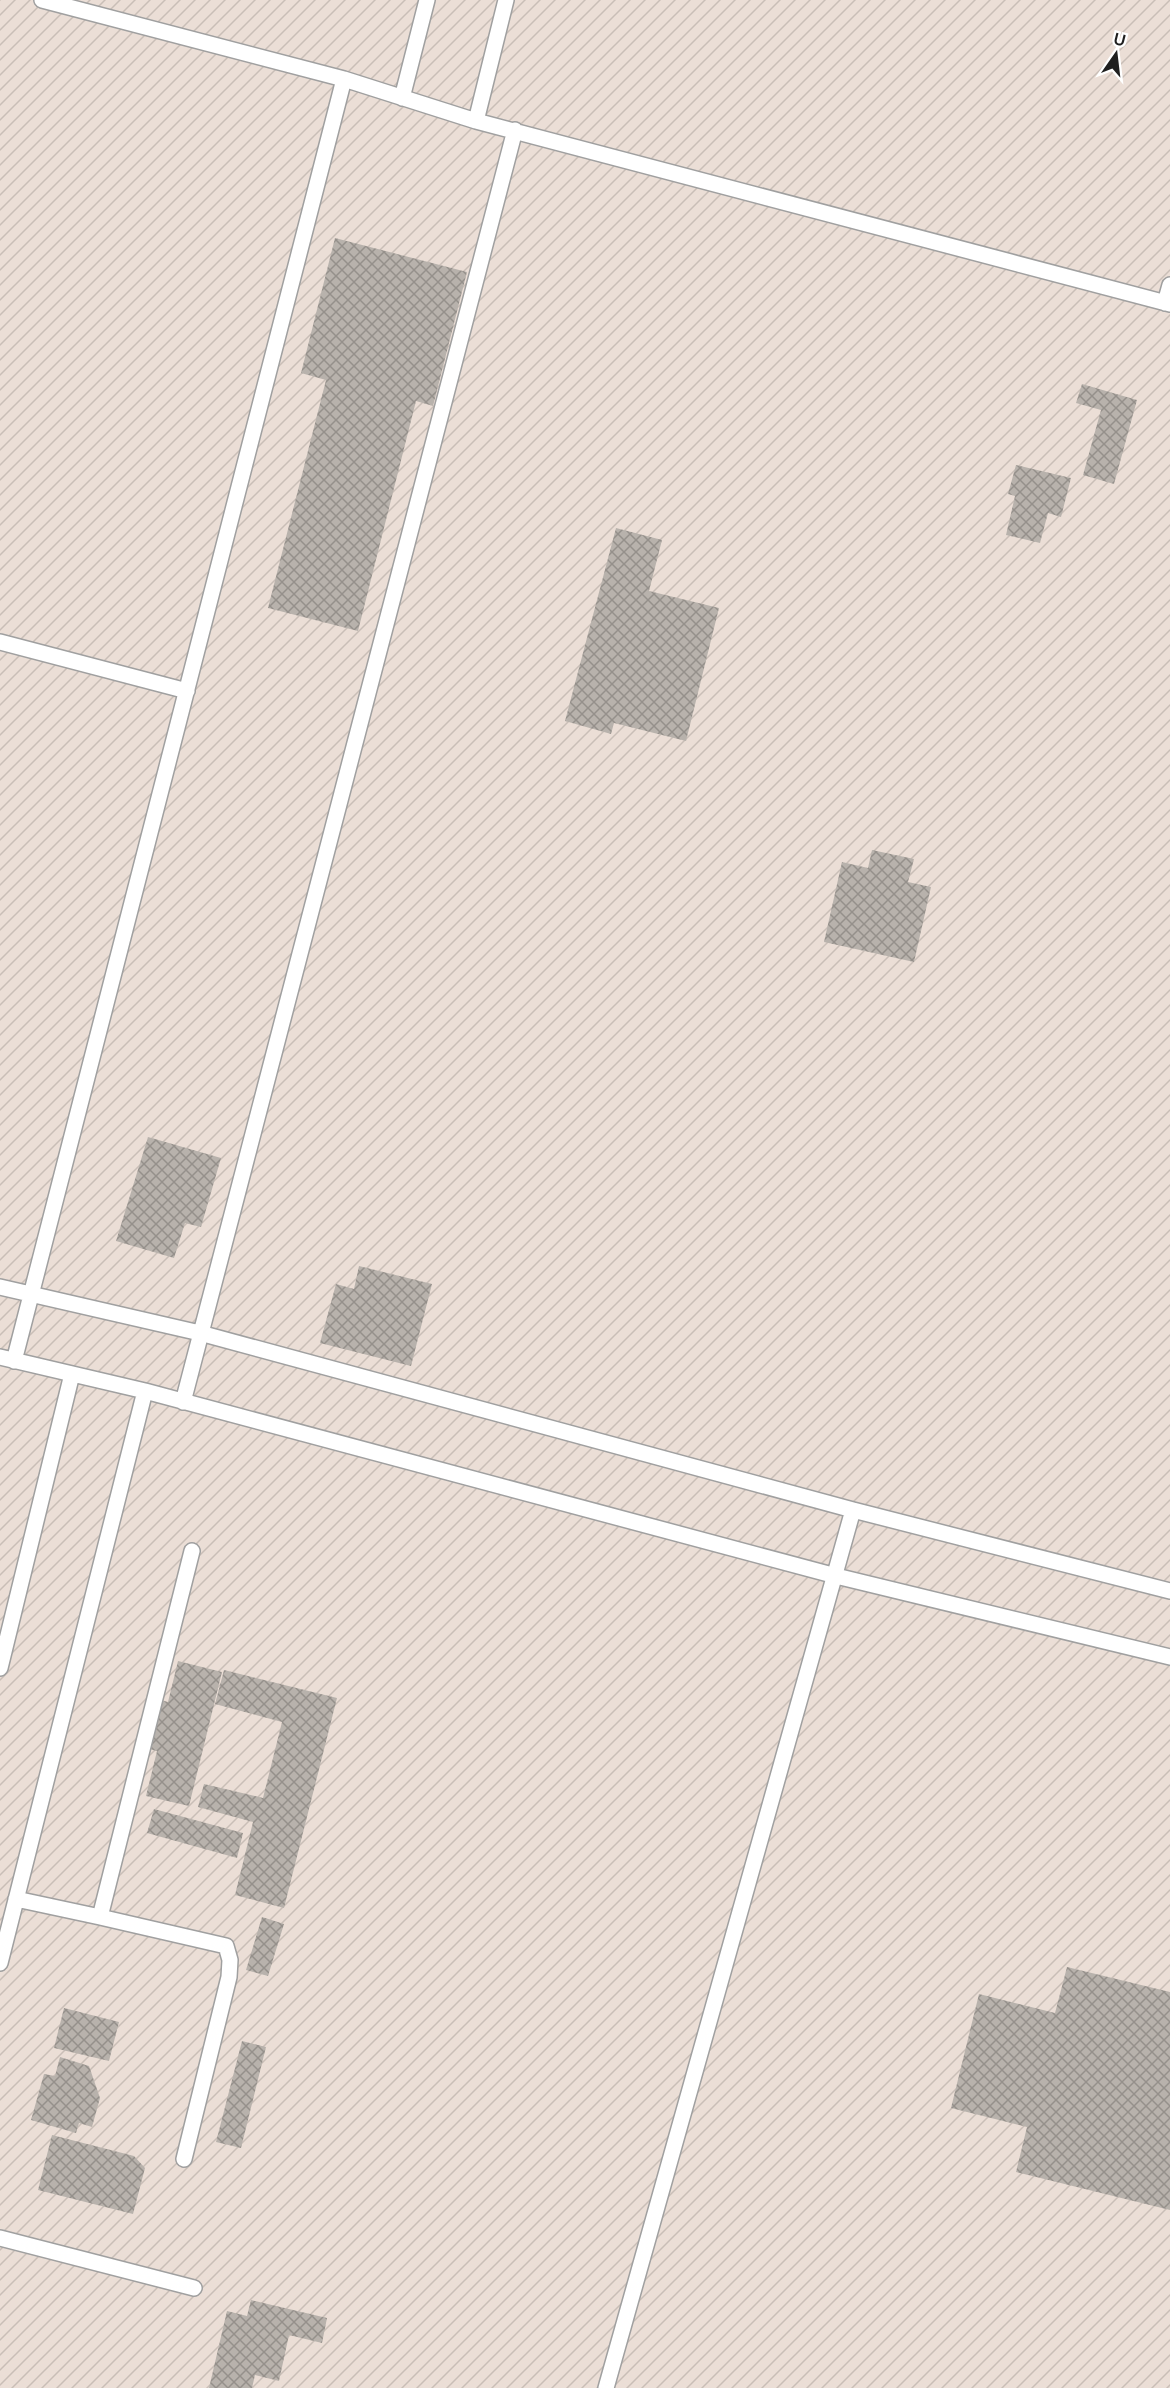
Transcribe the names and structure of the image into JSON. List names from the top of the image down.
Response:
{
  "north": "top"
}
